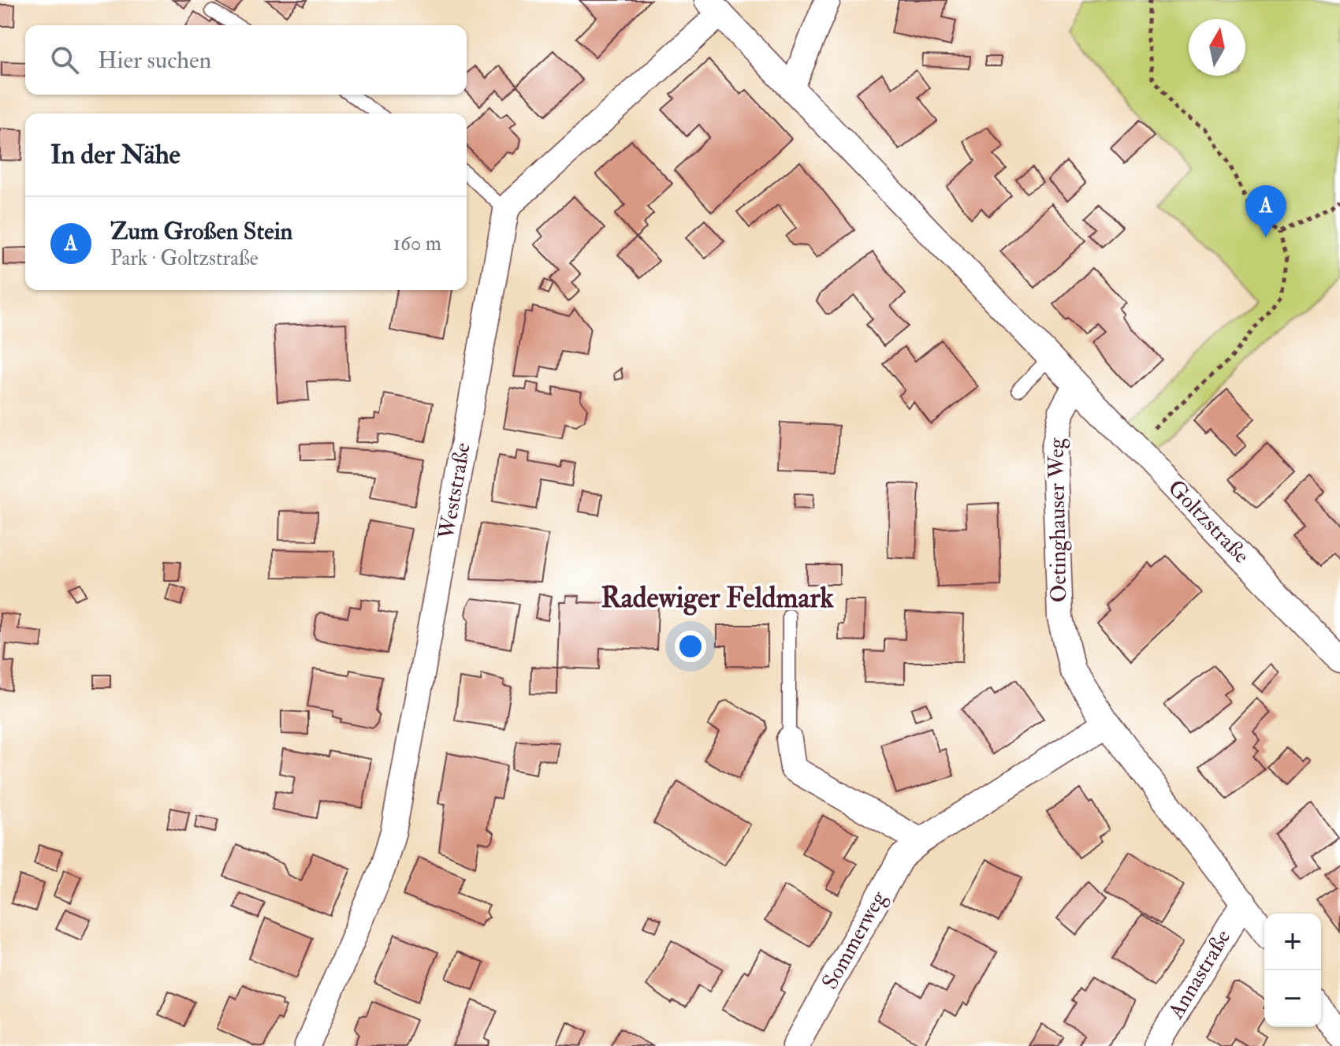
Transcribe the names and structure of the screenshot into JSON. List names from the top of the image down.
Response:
{
  "streets": {
    "street": [
      "Weststraße",
      "Oetinghauser Weg",
      "Goltzstraße",
      "Sommerweg",
      "Annastraße"
    ]
  },
  "crossings": [
    ["Oetinghauser Weg", "Goltzstraße"],
    ["Oetinghauser Weg", "Sommerweg"],
    ["Oetinghauser Weg", "Annastraße"]
  ],
  "districts": ["Radewiger Feldmark"],
  "north": "top",
  "page": {
    "search": "Hier suchen",
    "heading": "In der Nähe",
    "pins": "A",
    "list": [
      {
        "mark": "A",
        "name": "Zum Großen Stein",
        "note": "Park · Goltzstraße",
        "value": "160 m"
      }
    ],
    "map_buttons": ["+", "−"]
  }
}
